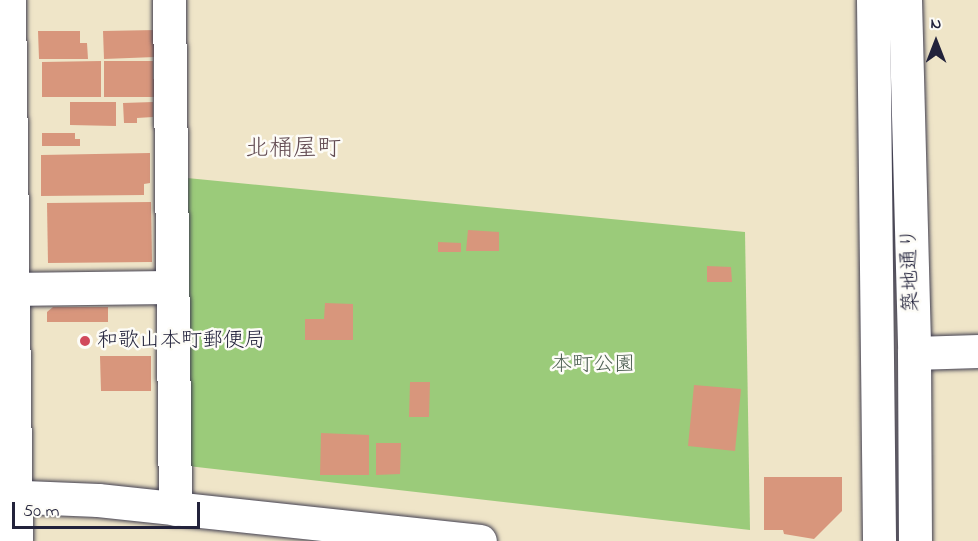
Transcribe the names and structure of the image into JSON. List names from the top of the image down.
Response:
{
  "streets": {
    "street": ["築地通り"]
  },
  "districts": ["北桶屋町"],
  "parks": ["本町公園"],
  "places": ["和歌山本町郵便局"],
  "scale_bar": "50 m",
  "north": "top"
}
